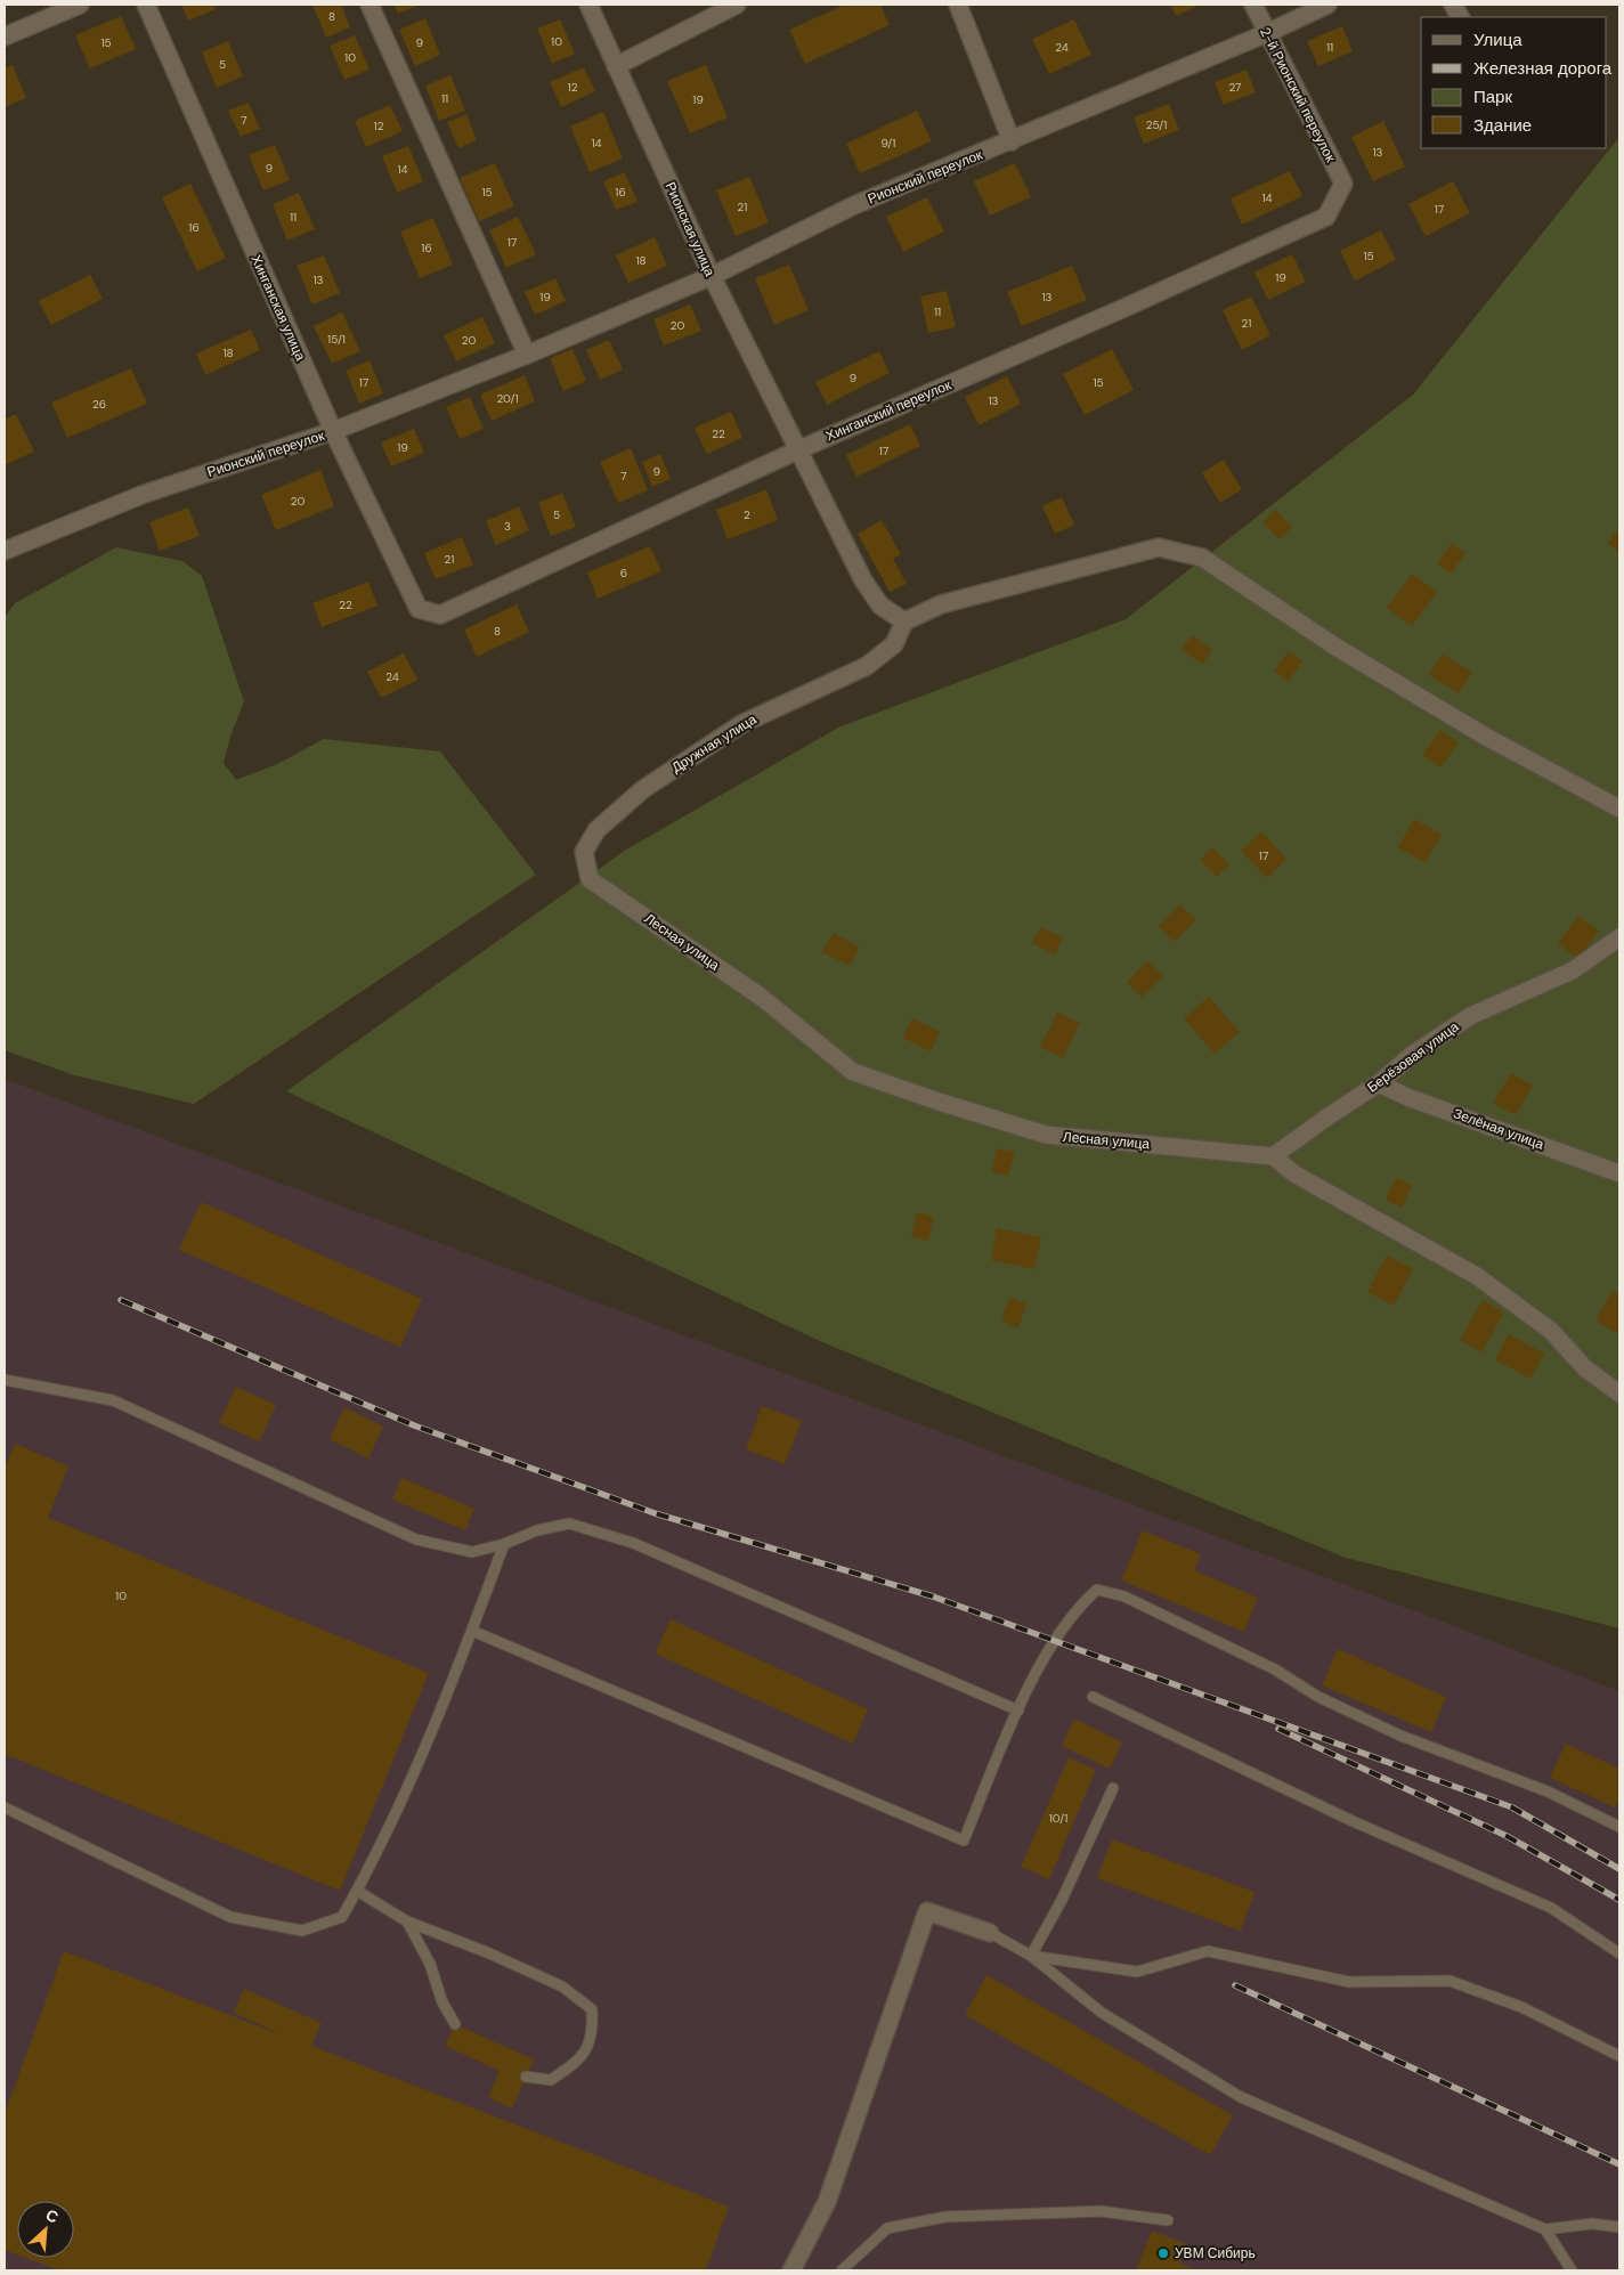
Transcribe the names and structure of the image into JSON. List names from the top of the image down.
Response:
{
  "streets": {
    "street": [
      "2-й Рионский переулок",
      "Рионский переулок",
      "Рионская улица",
      "Хинганская улица",
      "Хинганский переулок",
      "Дружная улица",
      "Лесная улица",
      "Берёзовая улица",
      "Зелёная улица"
    ]
  },
  "crossings": [
    ["2-й Рионский переулок", "Рионский переулок"],
    ["2-й Рионский переулок", "Хинганский переулок"],
    ["Рионский переулок", "Рионская улица"],
    ["Рионский переулок", "Хинганская улица"],
    ["Рионская улица", "Хинганский переулок"],
    ["Хинганская улица", "Хинганский переулок"],
    ["Дружная улица", "Лесная улица"],
    ["Лесная улица", "Берёзовая улица"],
    ["Берёзовая улица", "Зелёная улица"]
  ],
  "places": ["УВМ Сибирь"],
  "house_numbers": [
    "8",
    "10",
    "15",
    "9",
    "24",
    "11",
    "10",
    "5",
    "12",
    "27",
    "11",
    "19",
    "7",
    "25/1",
    "12",
    "14",
    "9/1",
    "13",
    "9",
    "14",
    "15",
    "16",
    "14",
    "21",
    "17",
    "11",
    "16",
    "17",
    "16",
    "15",
    "18",
    "19",
    "13",
    "19",
    "13",
    "11",
    "21",
    "20",
    "15/1",
    "20",
    "18",
    "9",
    "17",
    "15",
    "20/1",
    "13",
    "26",
    "22",
    "19",
    "17",
    "9",
    "7",
    "20",
    "5",
    "2",
    "3",
    "21",
    "6",
    "22",
    "8",
    "24",
    "17",
    "10",
    "10/1"
  ],
  "legend": [
    "Улица",
    "Железная дорога",
    "Парк",
    "Здание"
  ],
  "north": "top right"
}
